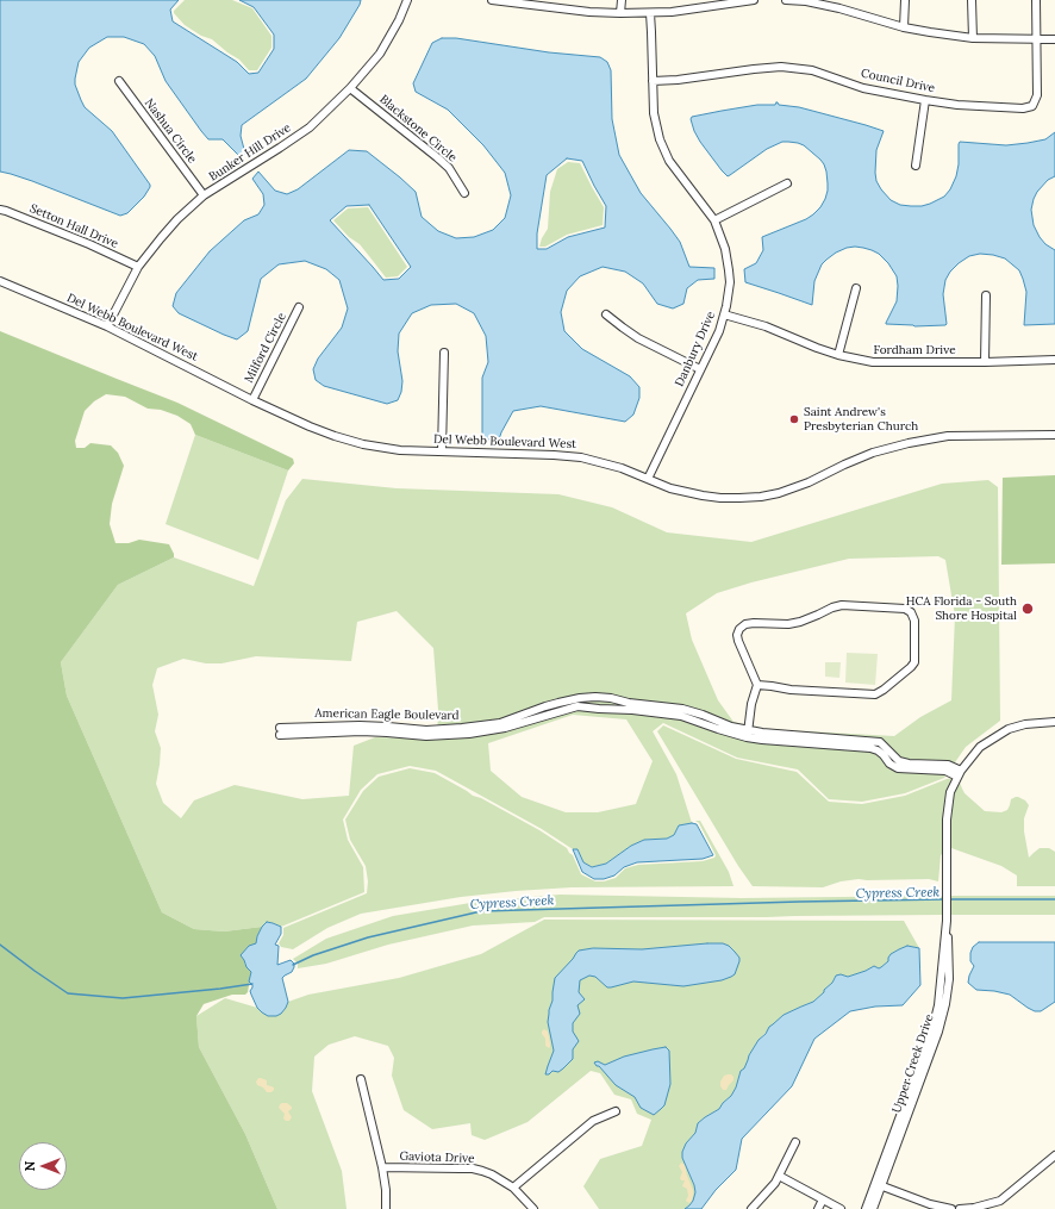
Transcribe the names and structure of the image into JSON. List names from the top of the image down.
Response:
{
  "streets": {
    "street": [
      "Council Drive",
      "Blackstone Circle",
      "Nashua Circle",
      "Bunker Hill Drive",
      "Setton Hall Drive",
      "Del Webb Boulevard West",
      "Milford Circle",
      "Danbury Drive",
      "Fordham Drive",
      "American Eagle Boulevard",
      "Upper Creek Drive",
      "Gaviota Drive"
    ]
  },
  "crossings": [
    ["Council Drive", "Danbury Drive"],
    ["Blackstone Circle", "Bunker Hill Drive"],
    ["Nashua Circle", "Bunker Hill Drive"],
    ["Bunker Hill Drive", "Setton Hall Drive"],
    ["Bunker Hill Drive", "Del Webb Boulevard West"],
    ["Del Webb Boulevard West", "Milford Circle"],
    ["Del Webb Boulevard West", "Danbury Drive"],
    ["Danbury Drive", "Fordham Drive"],
    ["American Eagle Boulevard", "Upper Creek Drive"]
  ],
  "water": ["Cypress Creek"],
  "places": ["Saint Andrew's Presbyterian Church", "HCA Florida - South Shore Hospital"],
  "north": "left"
}
